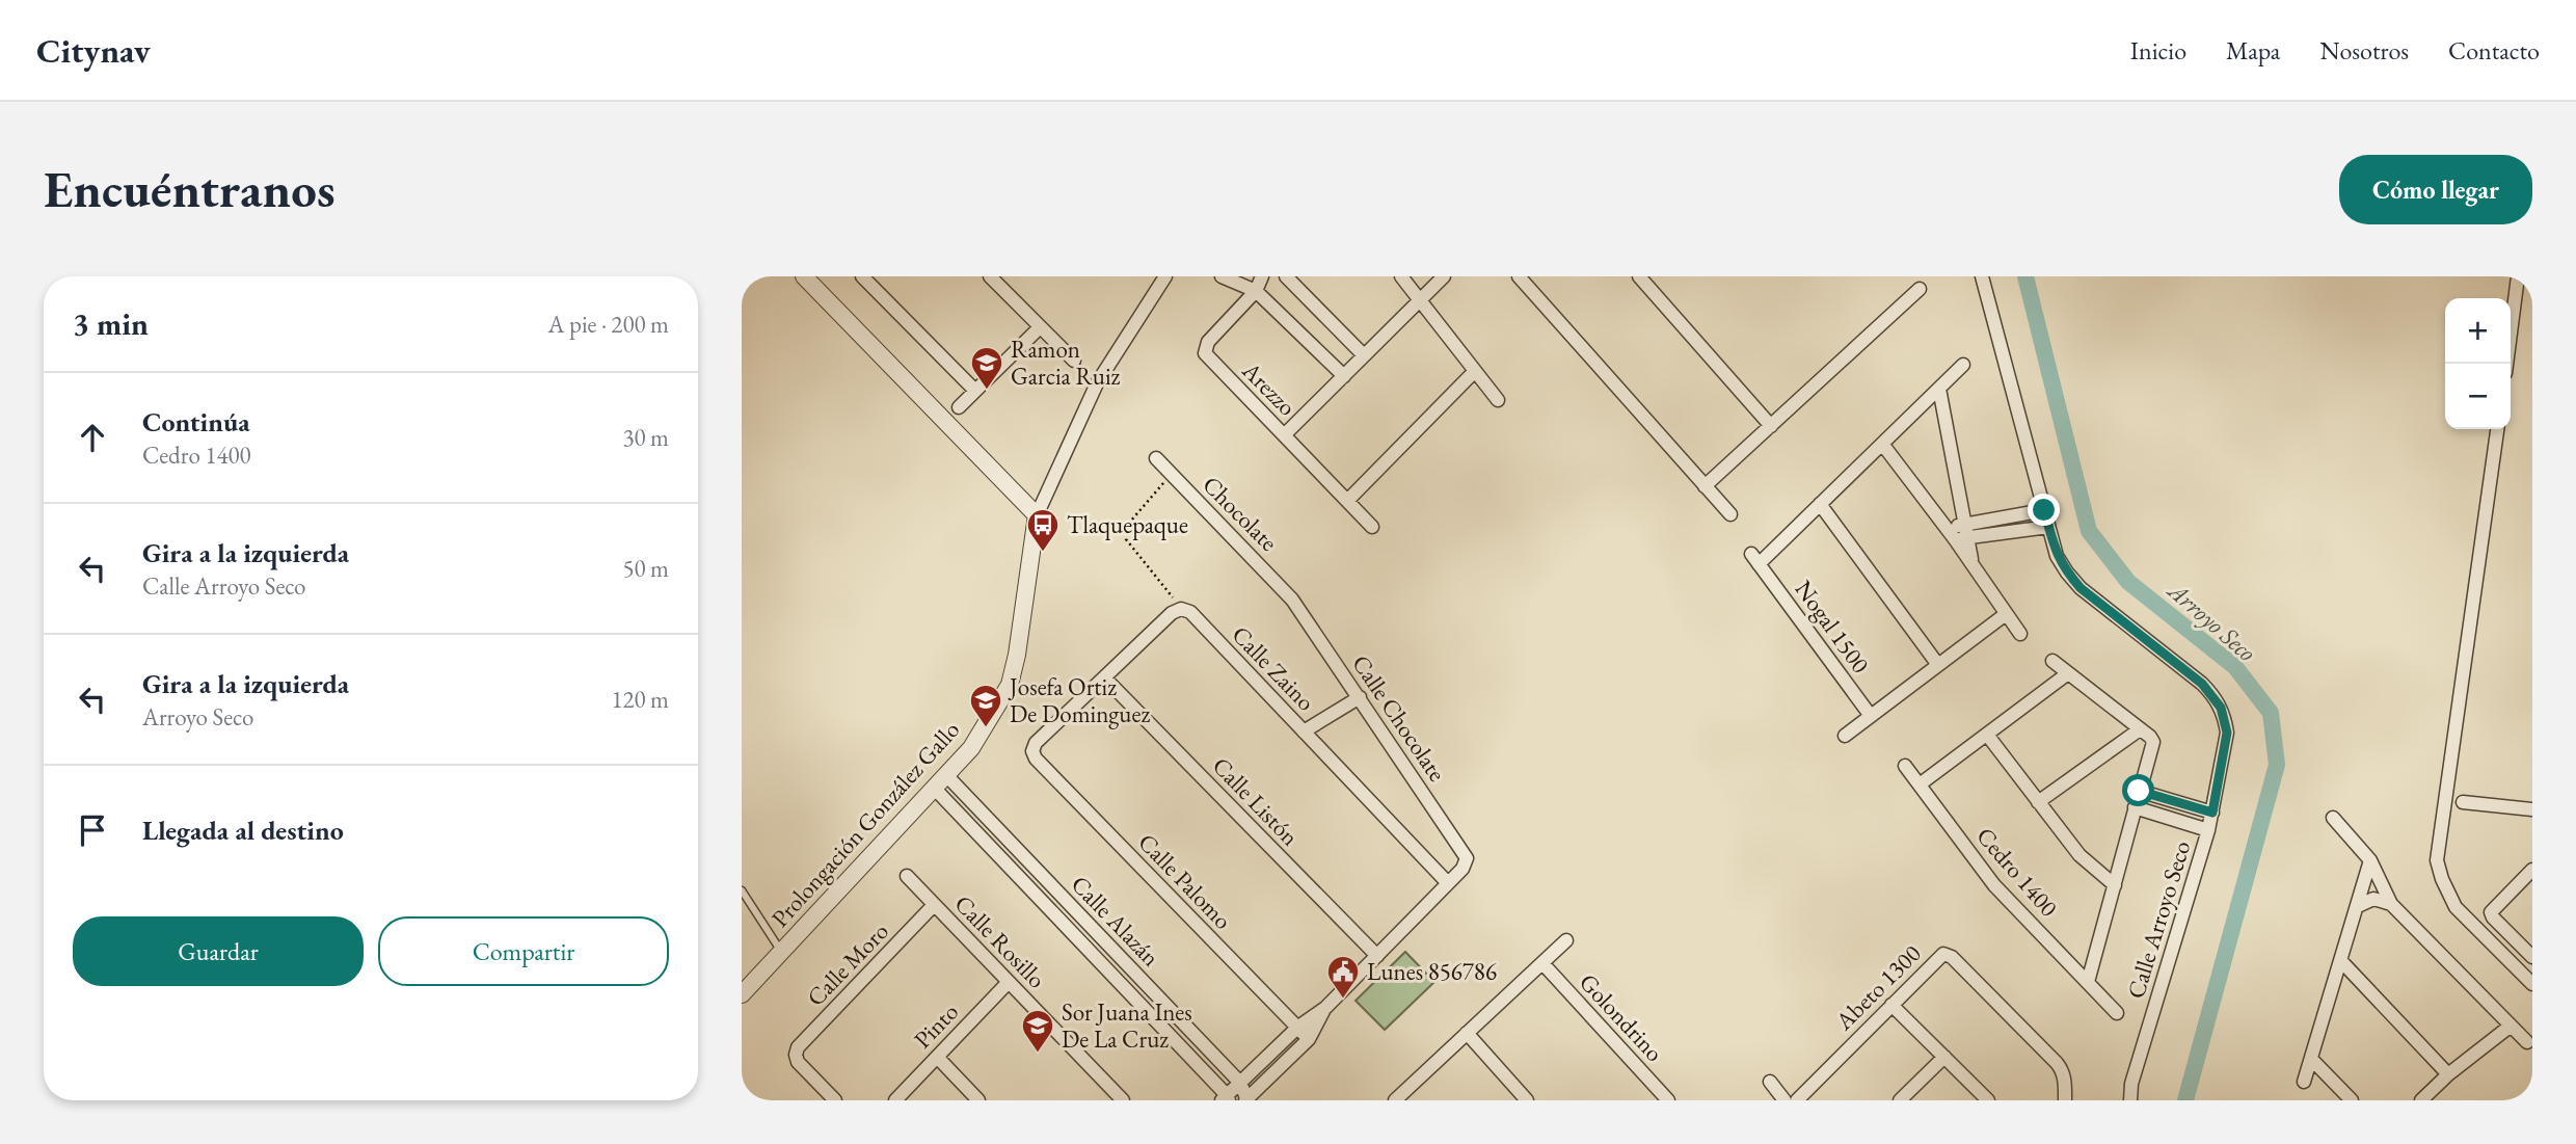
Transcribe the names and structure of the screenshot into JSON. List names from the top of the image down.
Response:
{
  "streets": {
    "street": [
      "Arezzo",
      "Chocolate",
      "Nogal 1500",
      "Calle Zaino",
      "Calle Chocolate",
      "Calle Listón",
      "Prolongación González Gallo",
      "Cedro 1400",
      "Calle Palomo",
      "Calle Arroyo Seco",
      "Calle Alazán",
      "Calle Rosillo",
      "Calle Moro",
      "Abeto 1300",
      "Golondrino",
      "Pinto"
    ]
  },
  "crossings": [
    ["Chocolate", "Calle Chocolate"],
    ["Calle Zaino", "Calle Chocolate"],
    ["Calle Listón", "Calle Palomo"],
    ["Prolongación González Gallo", "Calle Alazán"],
    ["Calle Rosillo", "Calle Moro"],
    ["Calle Rosillo", "Pinto"]
  ],
  "water": ["Arroyo Seco"],
  "places": {
    "school or university": ["Ramon Garcia Ruiz", "Josefa Ortiz De Dominguez", "Sor Juana Ines De La Cruz"],
    "bus stop": ["Tlaquepaque"],
    "public building": ["Lunes 856786"]
  },
  "page": {
    "header": "Citynav",
    "nav": [
      "Inicio",
      "Mapa",
      "Nosotros",
      "Contacto"
    ],
    "buttons": [
      "Cómo llegar",
      ["Guardar", "Compartir"]
    ],
    "title": "Encuéntranos",
    "heading": ["3 min", "A pie · 200 m"],
    "map_buttons": ["+", "−"],
    "list": [
      ["Continúa", "Cedro 1400", "30 m"],
      ["Gira a la izquierda", "Calle Arroyo Seco", "50 m"],
      ["Gira a la izquierda", "Arroyo Seco", "120 m"],
      "Llegada al destino"
    ]
  }
}
